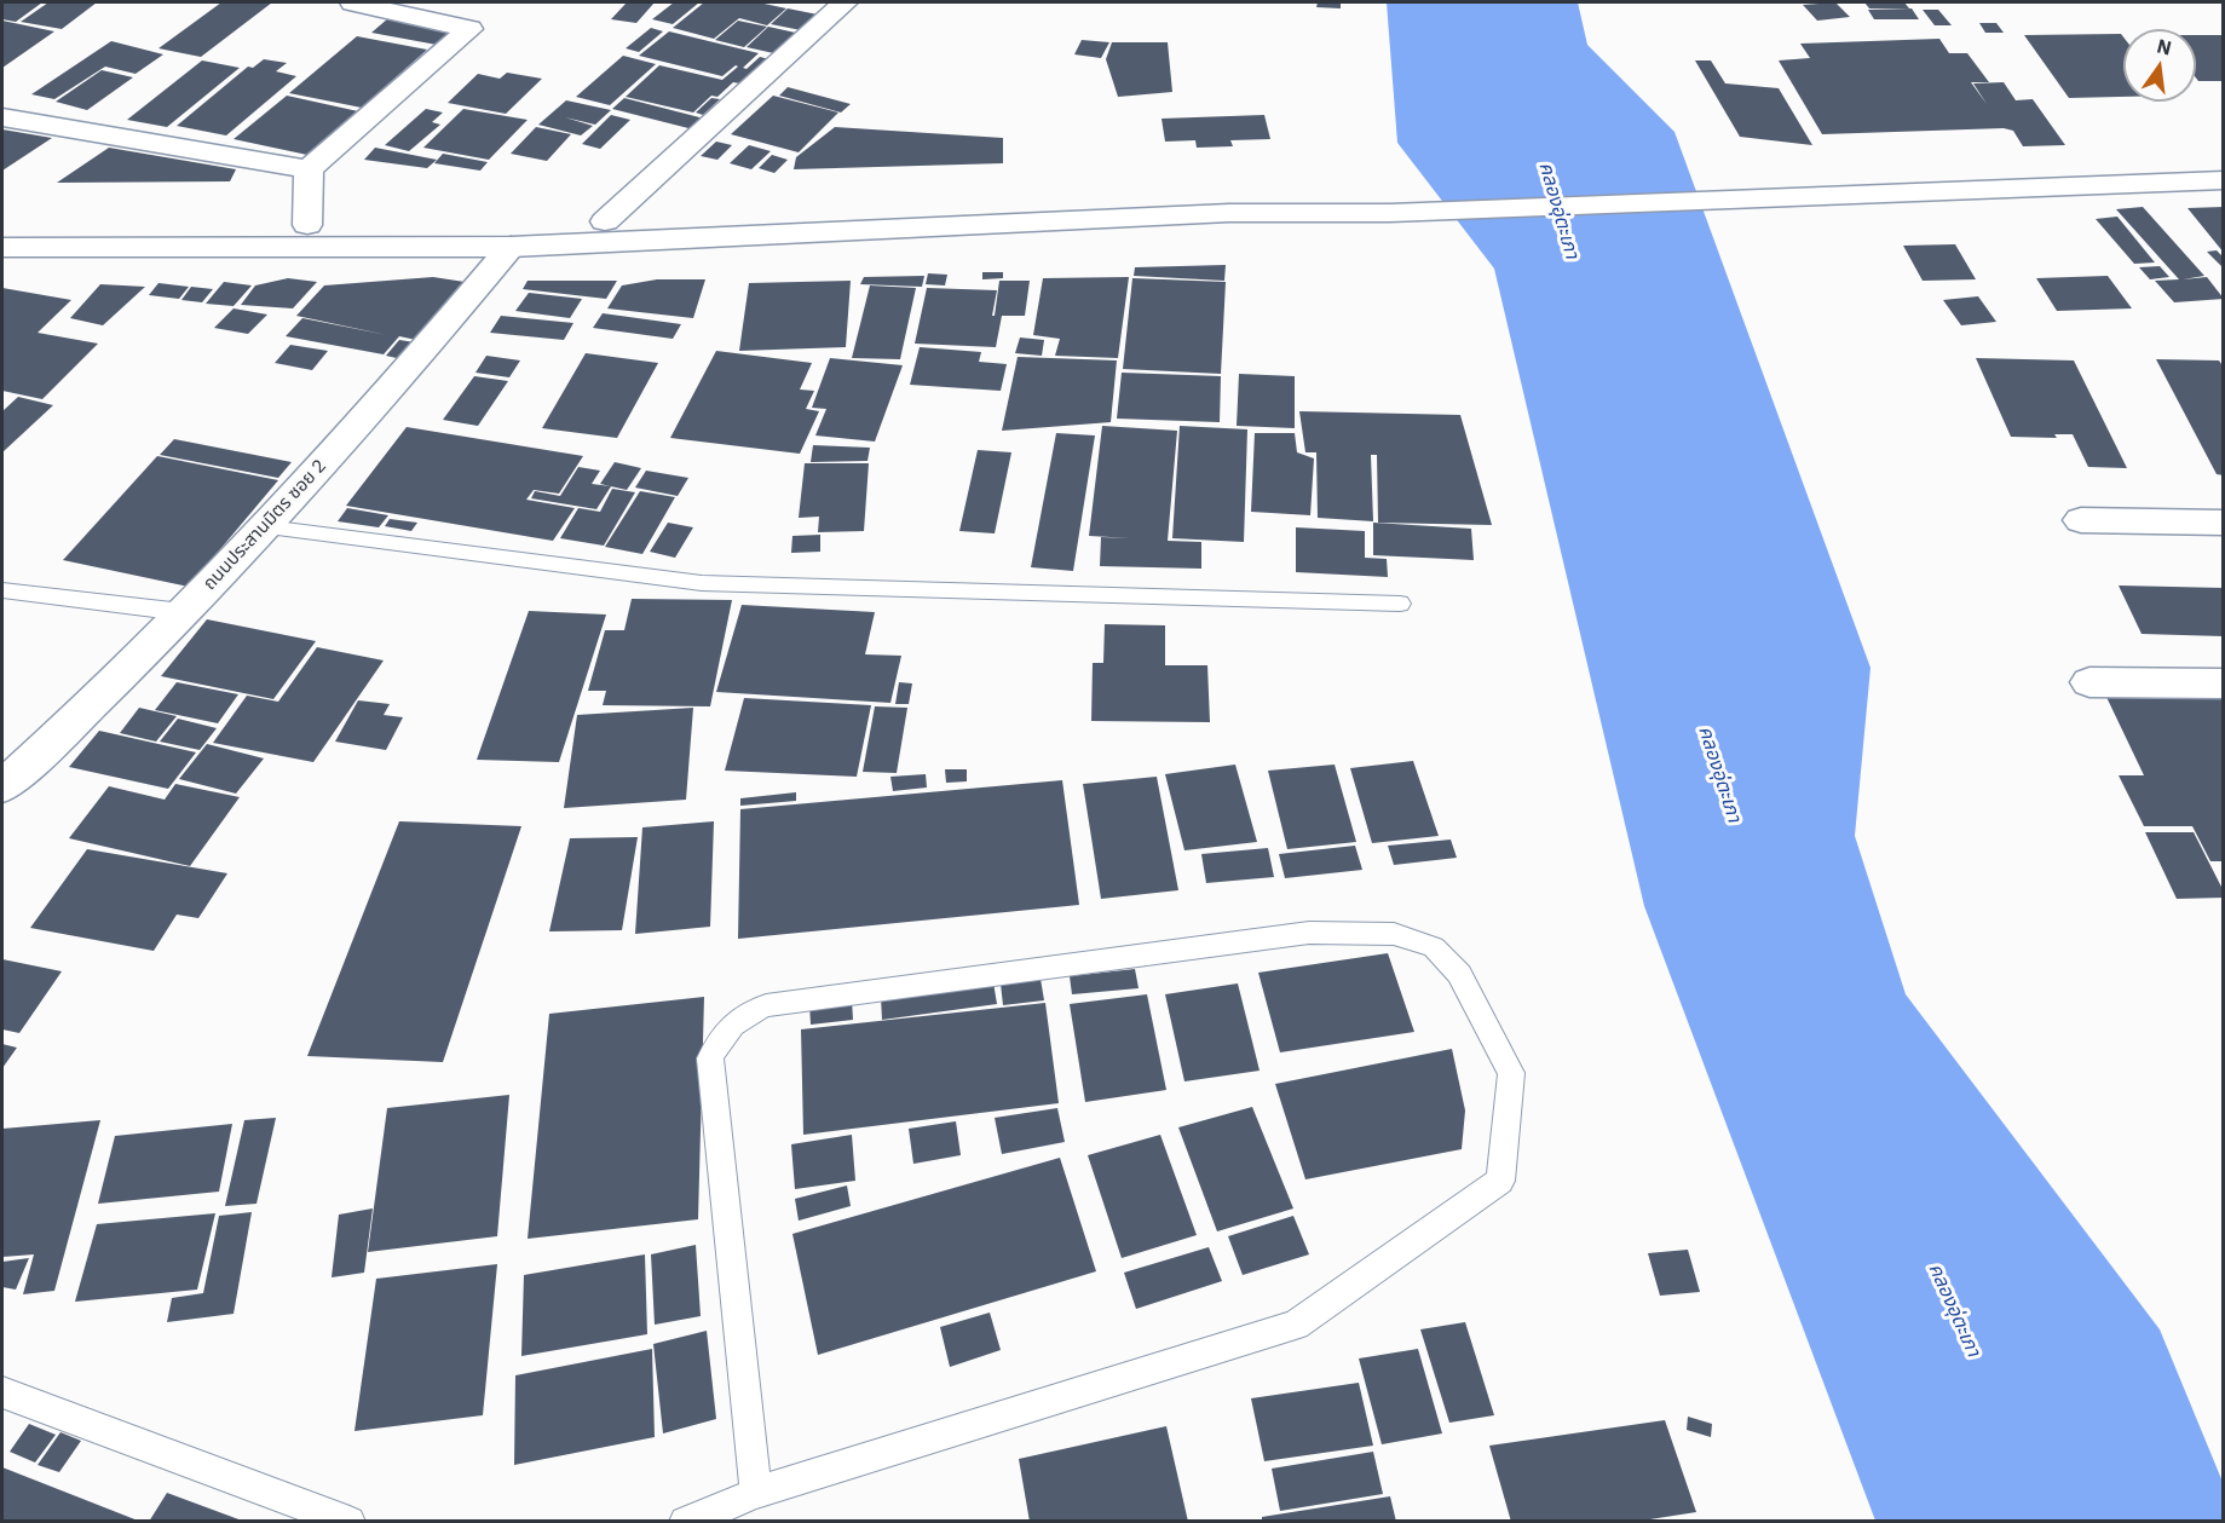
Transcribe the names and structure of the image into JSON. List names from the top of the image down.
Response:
{
  "streets": {
    "main road": ["ถนนประสานมิตร ซอย 2"]
  },
  "water": ["คลองอุ่ตะเภา"],
  "north": "top"
}
